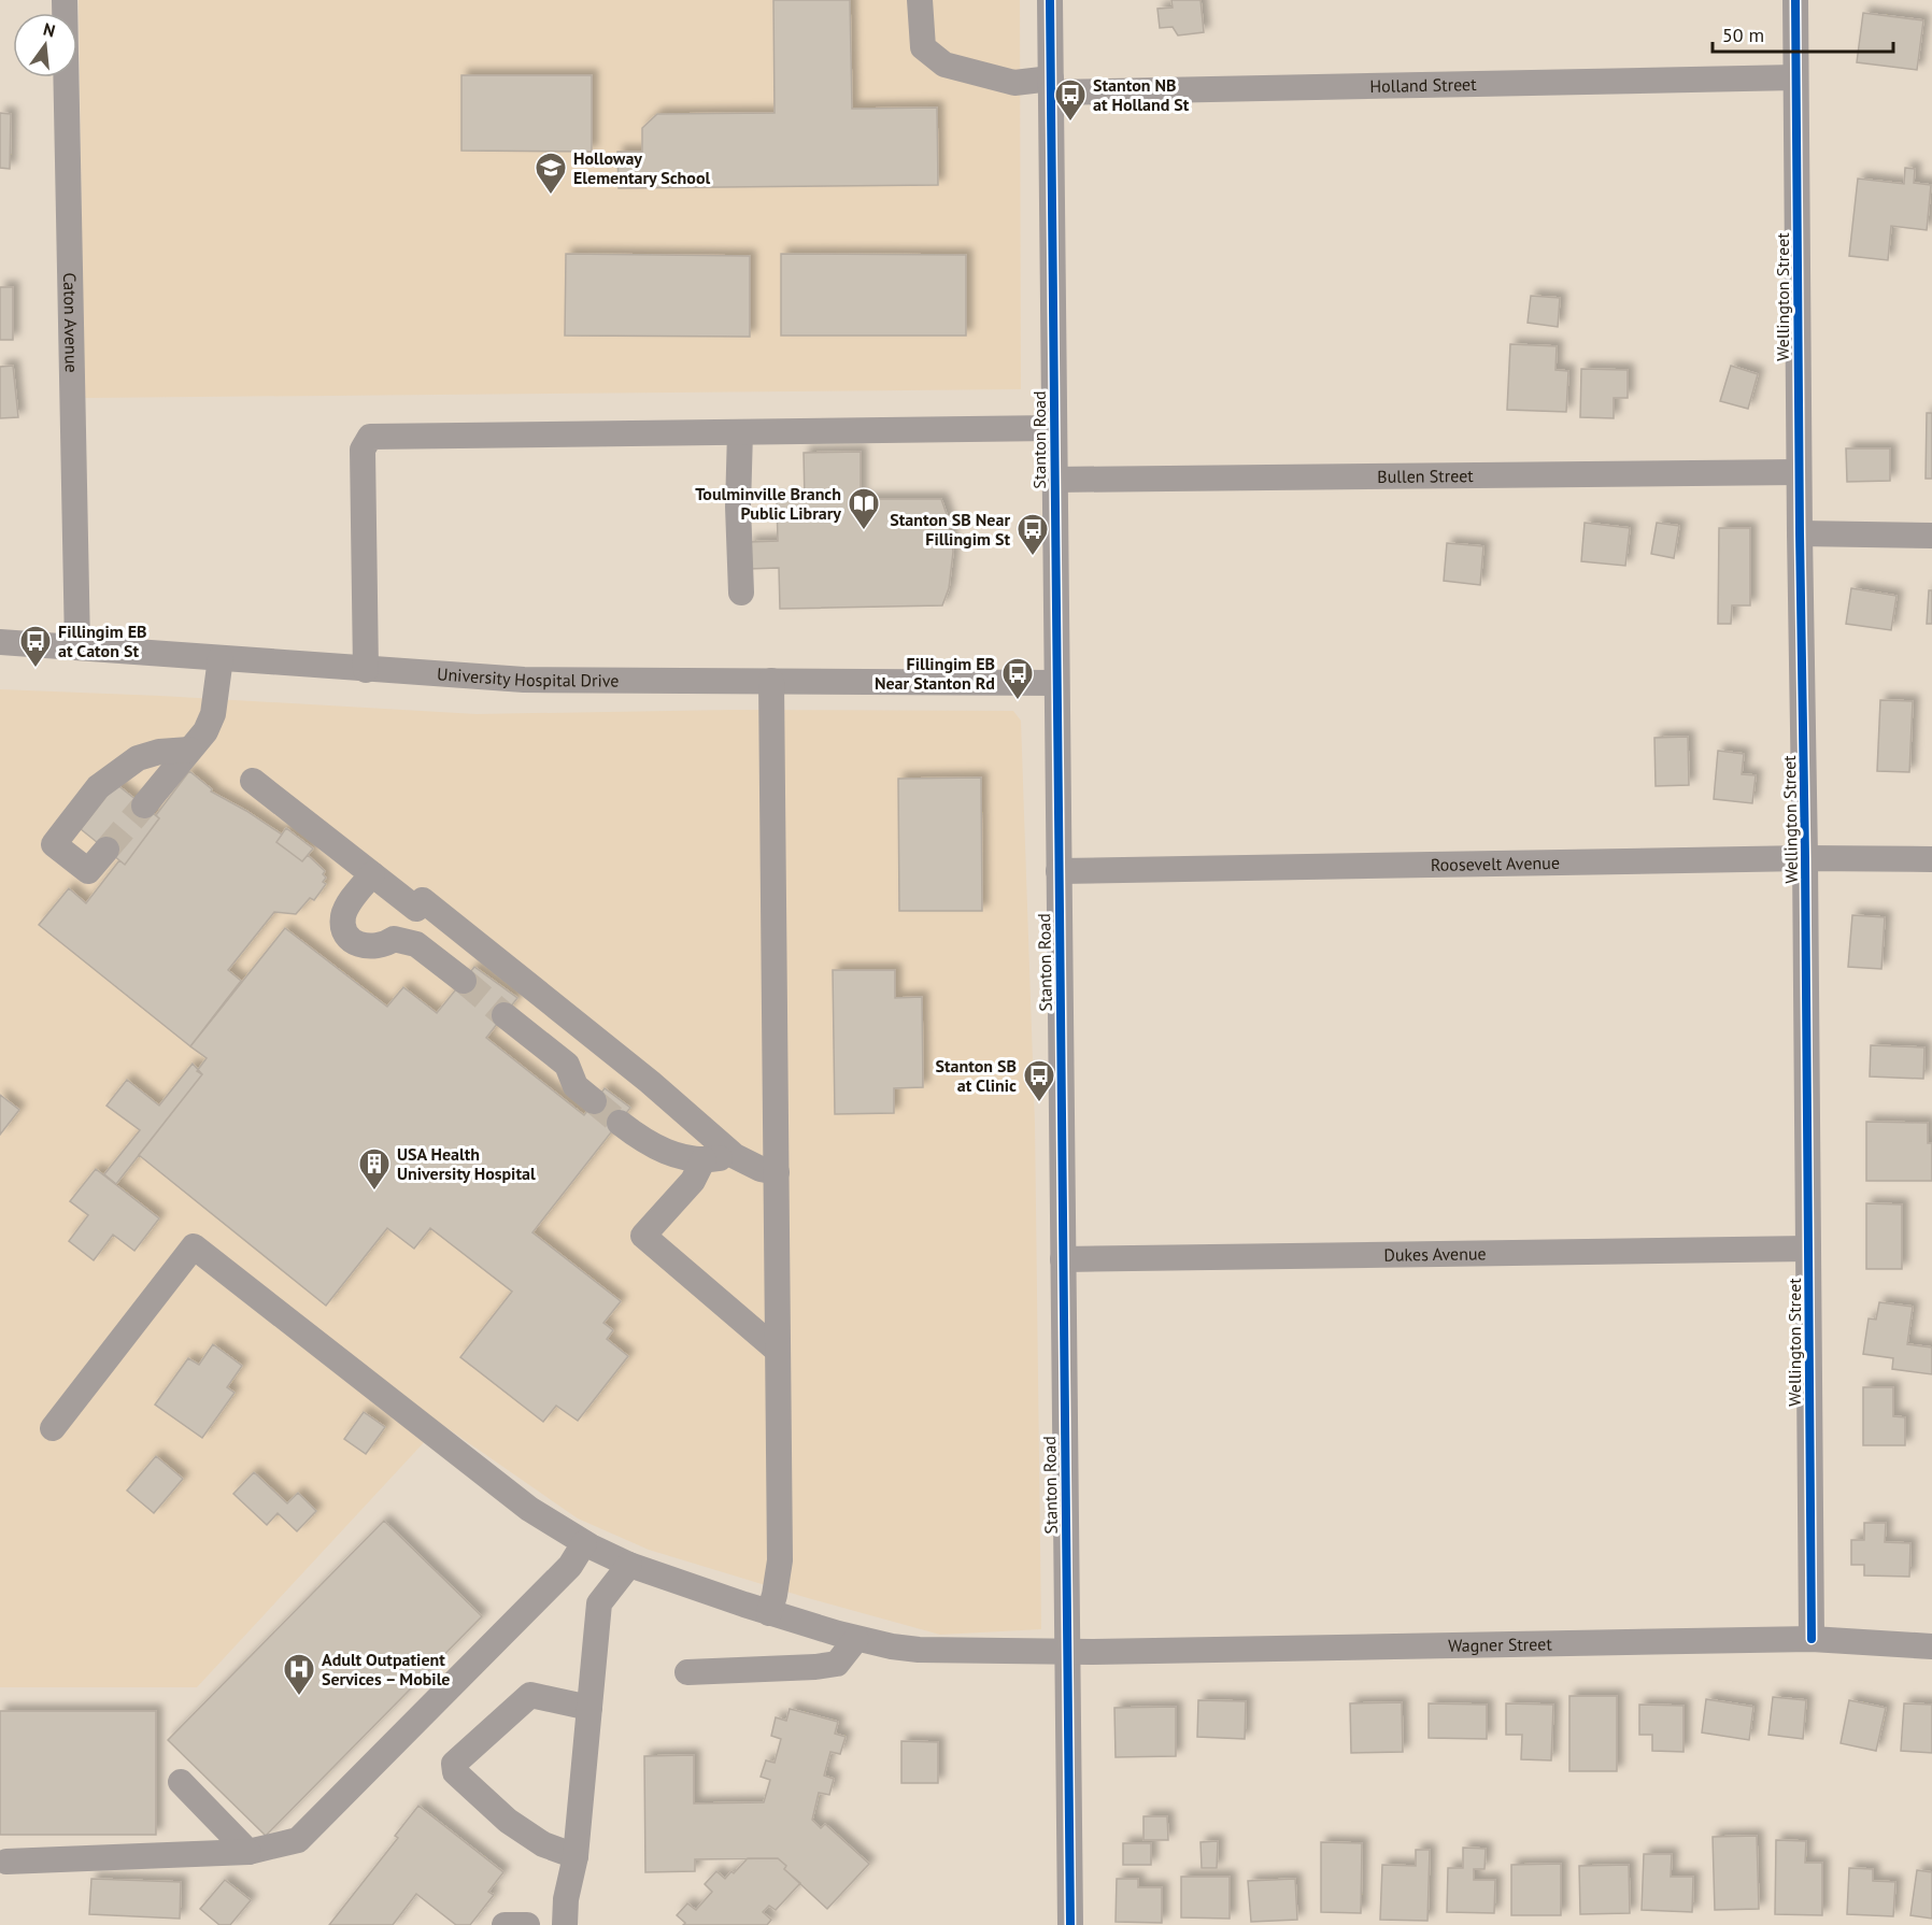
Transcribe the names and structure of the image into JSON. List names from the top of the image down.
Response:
{
  "streets": {
    "street": [
      "Holland Street",
      "Wellington Street",
      "Caton Avenue",
      "Stanton Road",
      "Bullen Street",
      "University Hospital Drive",
      "Roosevelt Avenue",
      "Dukes Avenue",
      "Wagner Street"
    ]
  },
  "crossings": [
    ["Holland Street", "Wellington Street"],
    ["Holland Street", "Stanton Road"],
    ["Wellington Street", "Bullen Street"],
    ["Wellington Street", "Roosevelt Avenue"],
    ["Wellington Street", "Dukes Avenue"],
    ["Wellington Street", "Wagner Street"],
    ["Caton Avenue", "University Hospital Drive"],
    ["Stanton Road", "Bullen Street"],
    ["Stanton Road", "University Hospital Drive"],
    ["Stanton Road", "Roosevelt Avenue"],
    ["Stanton Road", "Dukes Avenue"],
    ["Stanton Road", "Wagner Street"]
  ],
  "places": {
    "bus stop": [
      "Stanton NB at Holland St",
      "Stanton SB Near Fillingim St",
      "Fillingim EB at Caton St",
      "Fillingim EB Near Stanton Rd",
      "Stanton SB at Clinic"
    ],
    "school or university": ["Holloway Elementary School"],
    "library": ["Toulminville Branch Public Library"],
    "building": ["USA Health University Hospital"],
    "hospital": ["Adult Outpatient Services – Mobile"]
  },
  "scale_bar": "50 m",
  "north": "top"
}
